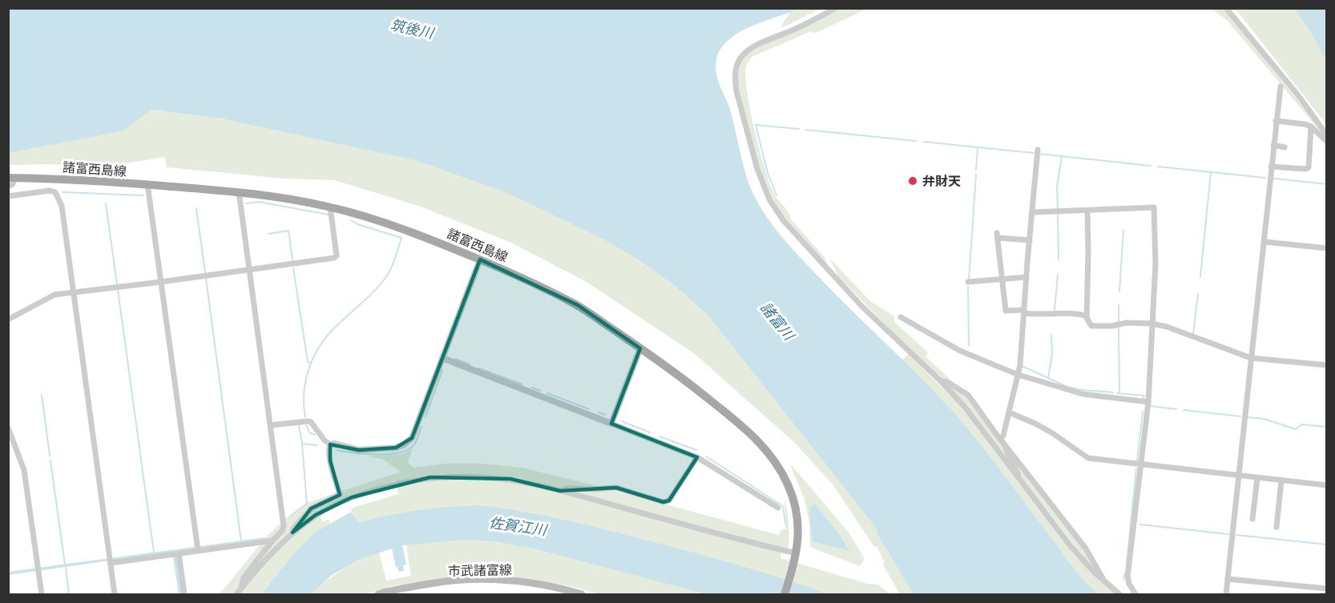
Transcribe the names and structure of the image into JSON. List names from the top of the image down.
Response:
{
  "streets": {
    "main road": ["諸富西島線", "市武諸富線"]
  },
  "water": ["筑後川", "諸富川", "佐賀江川"],
  "places": ["弁財天"]
}
